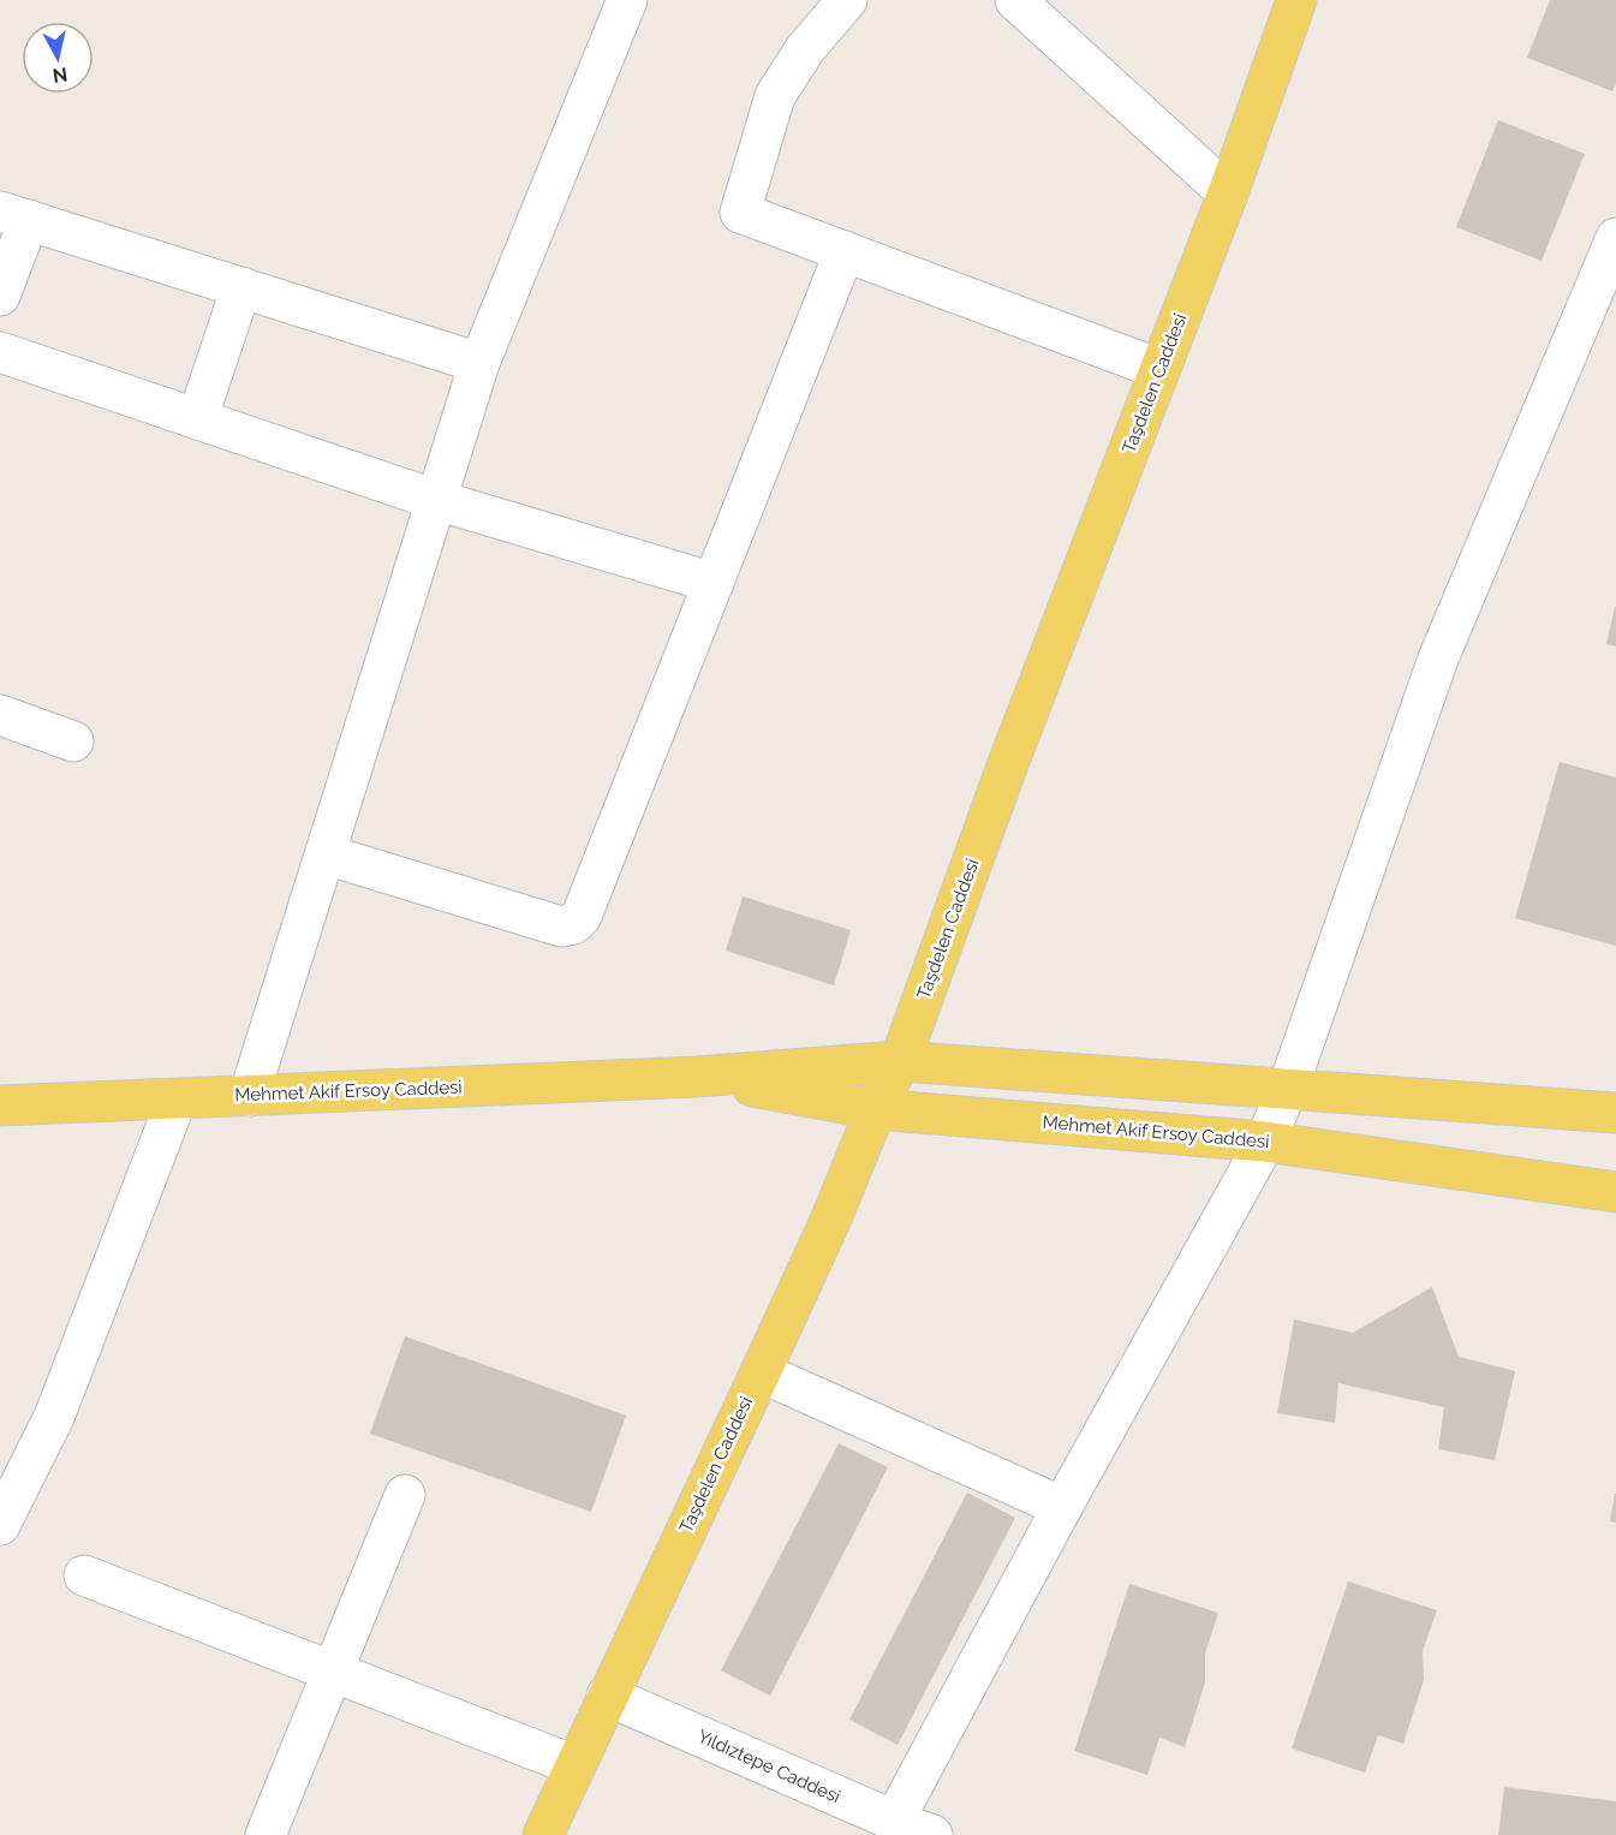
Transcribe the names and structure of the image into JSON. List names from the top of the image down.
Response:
{
  "streets": {
    "main road": ["Taşdelen Caddesi", "Mehmet Akif Ersoy Caddesi"],
    "street": ["Yıldıztepe Caddesi"]
  },
  "crossings": [
    ["Taşdelen Caddesi", "Mehmet Akif Ersoy Caddesi"],
    ["Taşdelen Caddesi", "Yıldıztepe Caddesi"]
  ],
  "north": "bottom"
}
